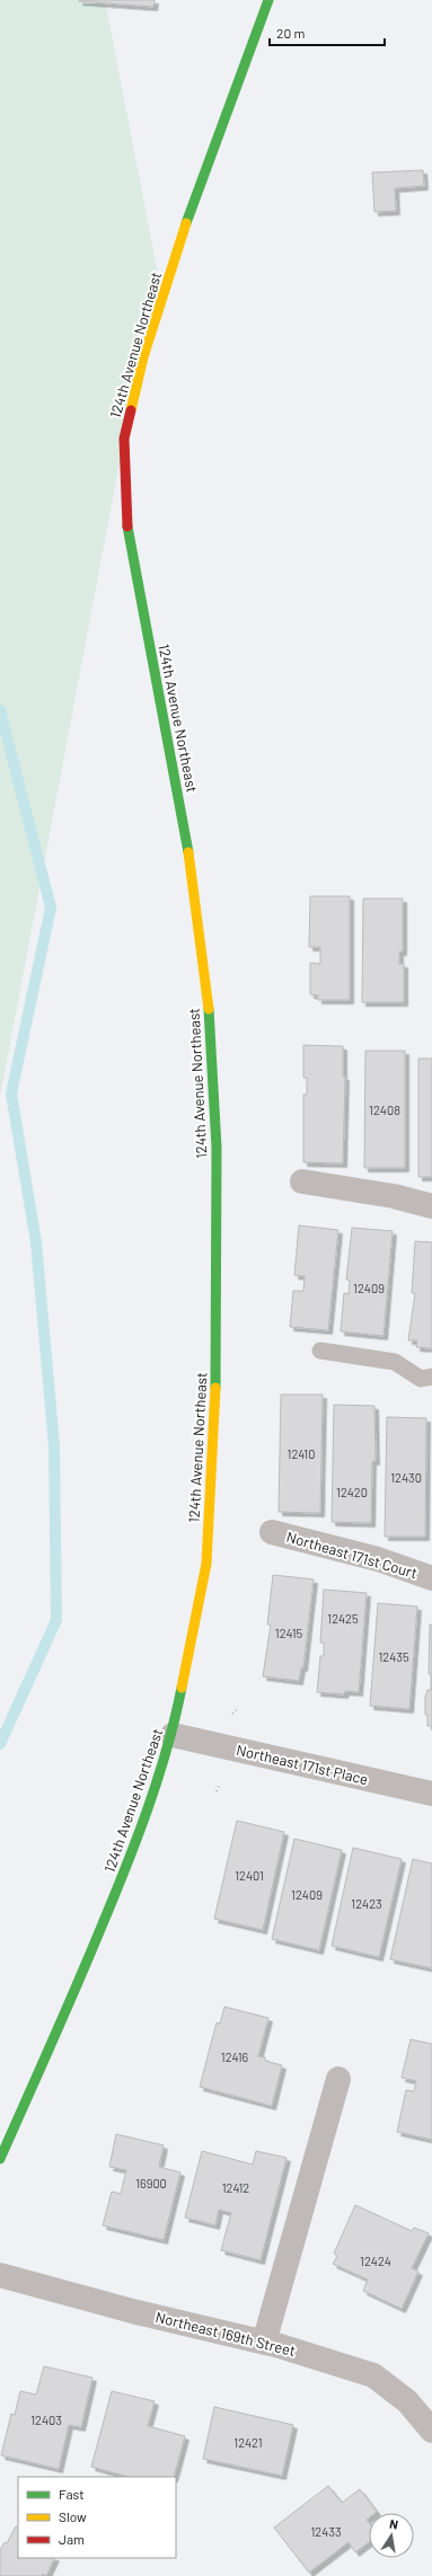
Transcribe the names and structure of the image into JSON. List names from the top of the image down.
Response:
{
  "streets": {
    "street": [
      "124th Avenue Northeast",
      "Northeast 171st Court",
      "Northeast 171st Place",
      "Northeast 169th Street"
    ]
  },
  "crossings": [
    ["124th Avenue Northeast", "Northeast 171st Place"]
  ],
  "house_numbers": [
    "12408",
    "12409",
    "12410",
    "12430",
    "12420",
    "12425",
    "12415",
    "12435",
    "12401",
    "12409",
    "12423",
    "12416",
    "16900",
    "12412",
    "12424",
    "12403",
    "12421",
    "12433"
  ],
  "legend": ["Fast", "Slow", "Jam"],
  "scale_bar": "20 m",
  "north": "top"
}
